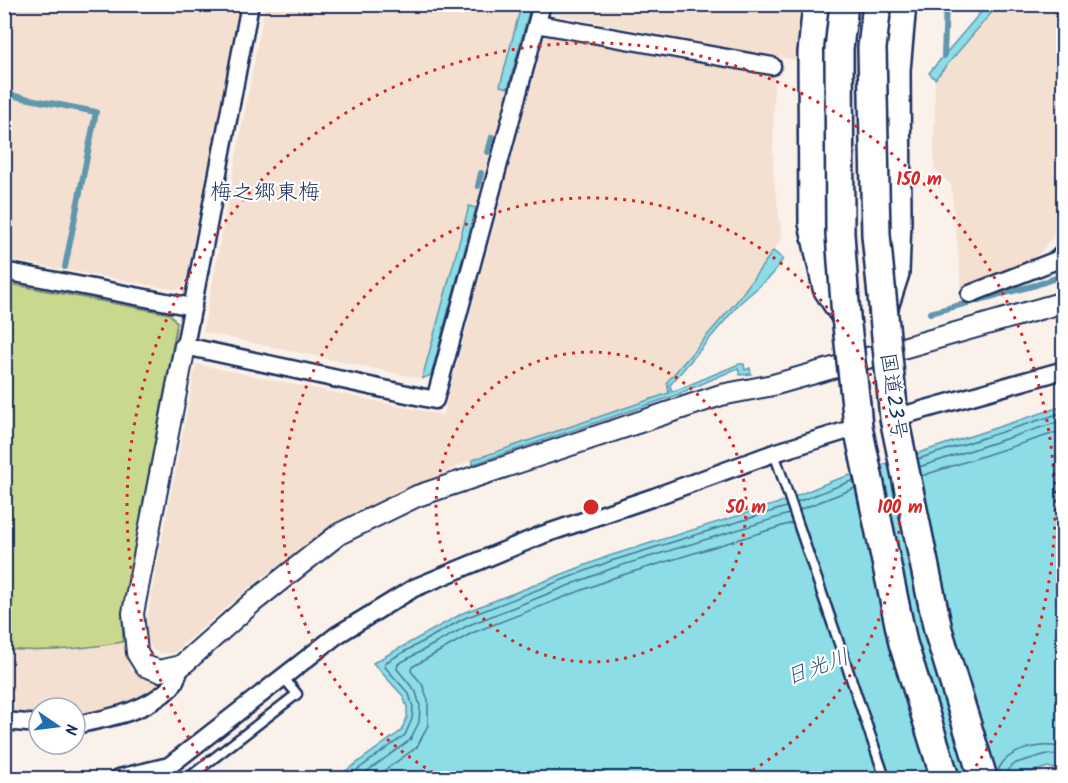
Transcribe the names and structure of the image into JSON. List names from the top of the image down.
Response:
{
  "streets": {
    "highway": ["国道23号"]
  },
  "districts": ["梅之郷東梅"],
  "water": ["日光川"],
  "north": "right",
  "rings": ["150 m", "50 m", "100 m"]
}
